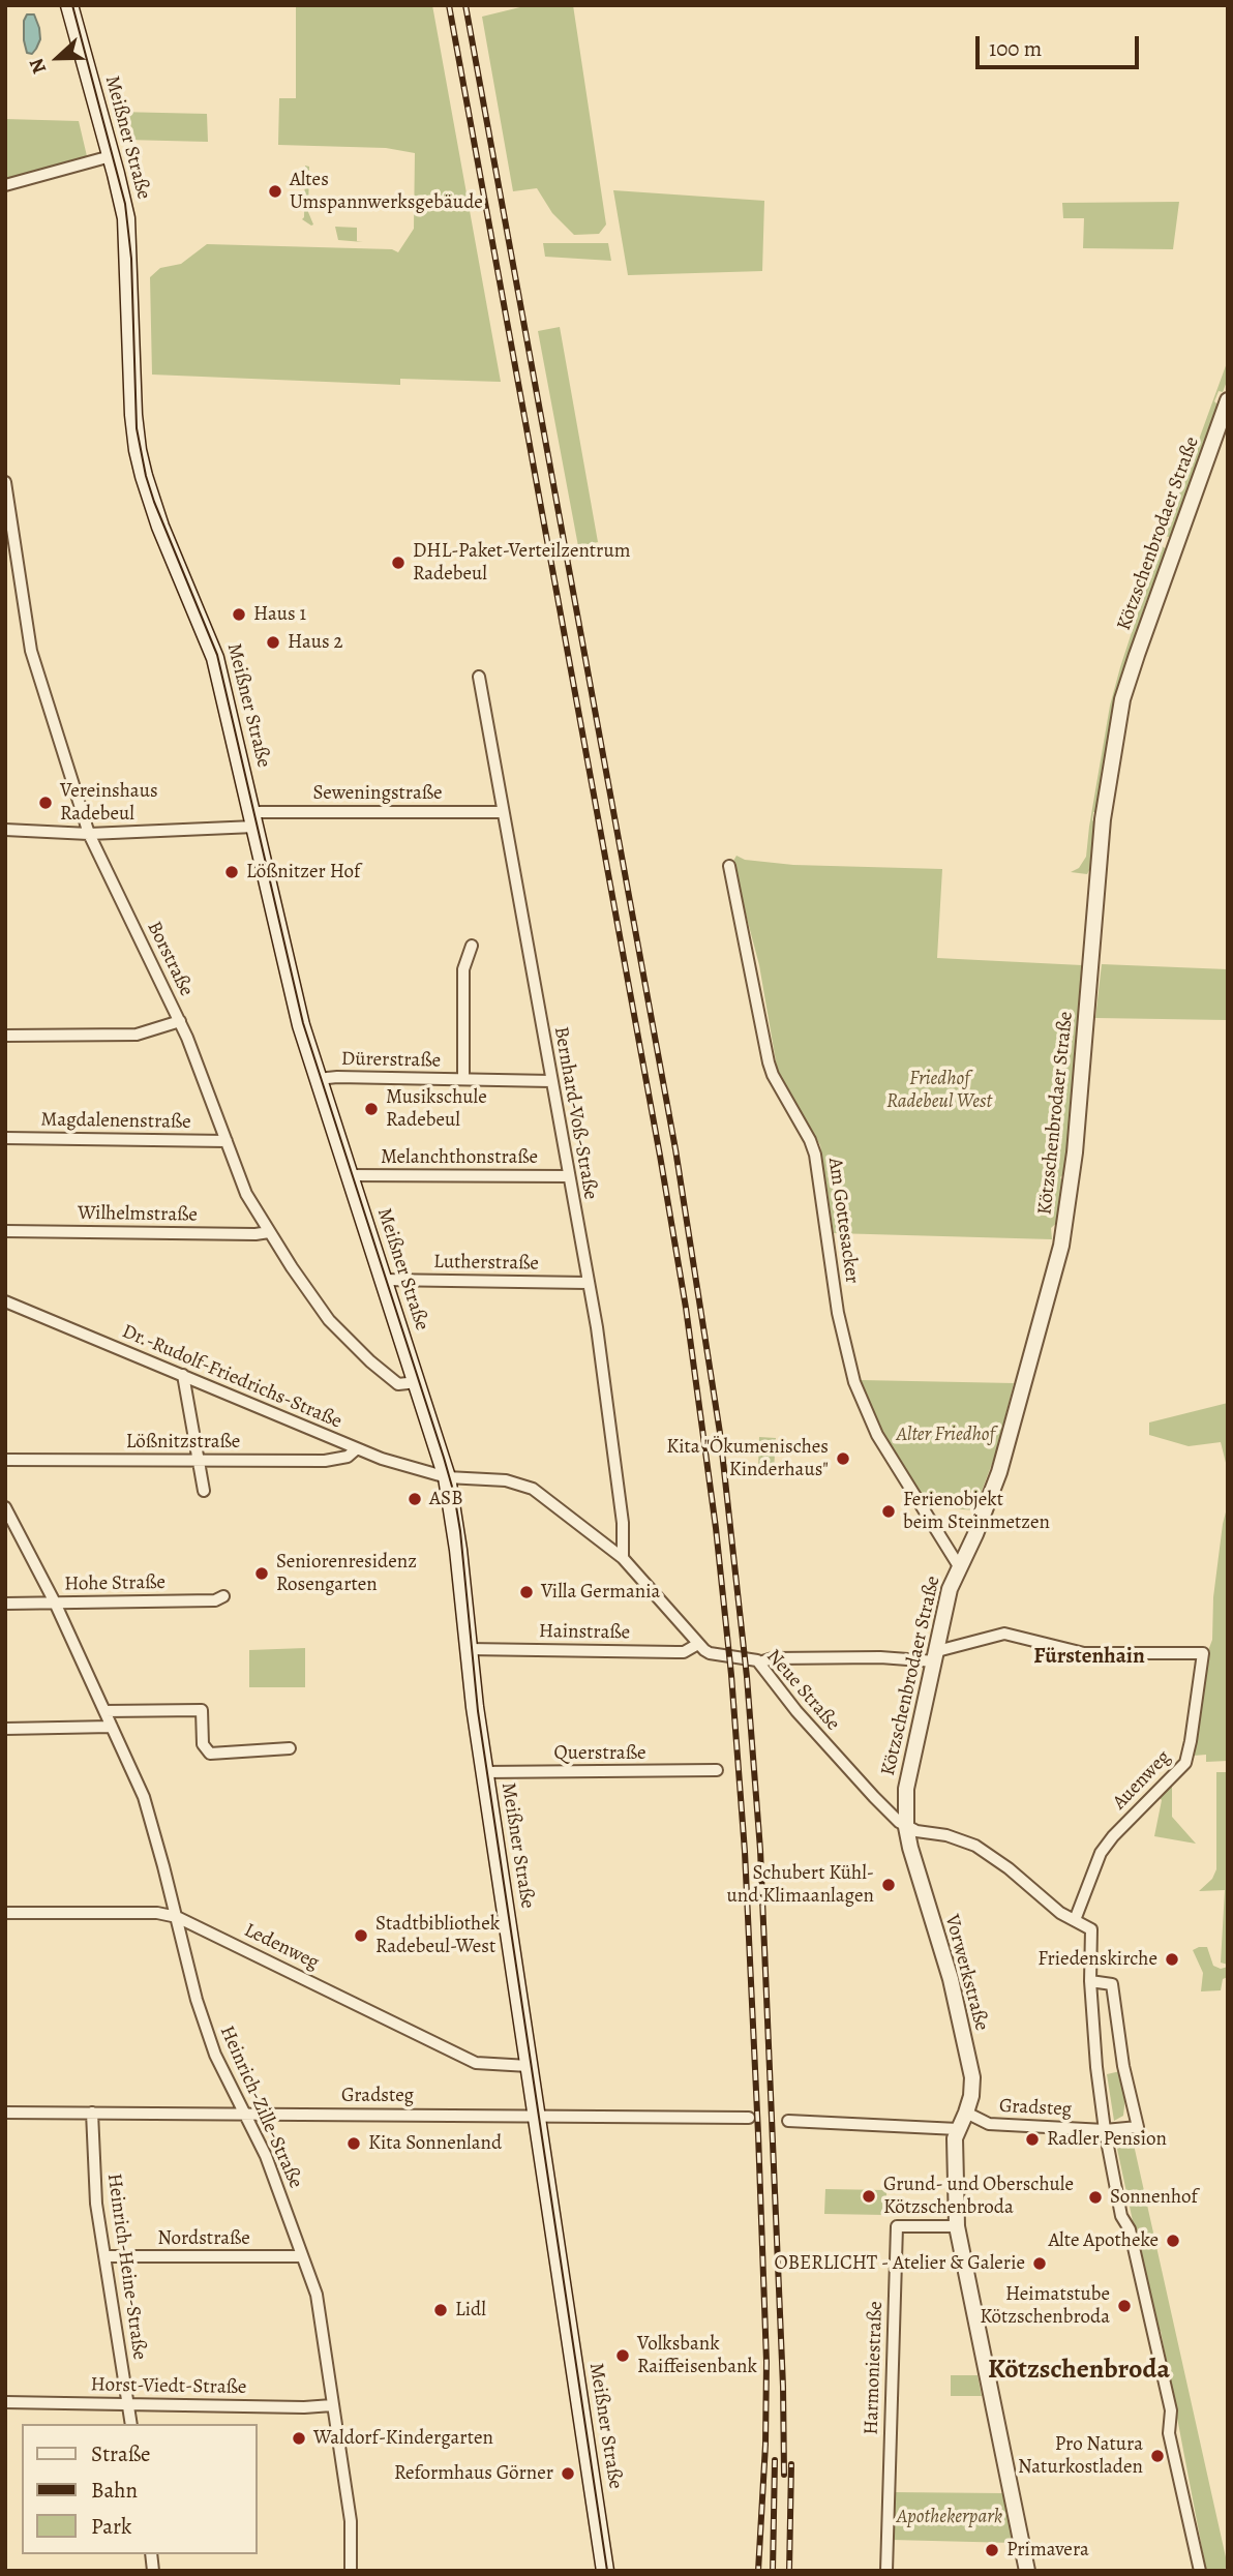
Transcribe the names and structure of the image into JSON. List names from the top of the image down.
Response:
{
  "streets": {
    "main road": ["Meißner Straße"],
    "street": [
      "Kötzschenbrodaer Straße",
      "Seweningstraße",
      "Borstraße",
      "Dürerstraße",
      "Bernhard-Voß-Straße",
      "Magdalenenstraße",
      "Melanchthonstraße",
      "Wilhelmstraße",
      "Am Gottesacker",
      "Lutherstraße",
      "Dr.-Rudolf-Friedrichs-Straße",
      "Lößnitzstraße",
      "Hohe Straße",
      "Hainstraße",
      "Neue Straße",
      "Querstraße",
      "Auenweg",
      "Ledenweg",
      "Vorwerkstraße",
      "Gradsteg",
      "Heinrich-Zille-Straße",
      "Nordstraße",
      "Heinrich-Heine-Straße",
      "Harmoniestraße",
      "Horst-Viedt-Straße"
    ]
  },
  "crossings": [
    ["Meißner Straße", "Seweningstraße"],
    ["Meißner Straße", "Borstraße"],
    ["Meißner Straße", "Dürerstraße"],
    ["Meißner Straße", "Melanchthonstraße"],
    ["Meißner Straße", "Lutherstraße"],
    ["Meißner Straße", "Dr.-Rudolf-Friedrichs-Straße"],
    ["Meißner Straße", "Hainstraße"],
    ["Meißner Straße", "Neue Straße"],
    ["Meißner Straße", "Querstraße"],
    ["Meißner Straße", "Ledenweg"],
    ["Meißner Straße", "Gradsteg"],
    ["Kötzschenbrodaer Straße", "Am Gottesacker"],
    ["Kötzschenbrodaer Straße", "Neue Straße"],
    ["Kötzschenbrodaer Straße", "Auenweg"],
    ["Kötzschenbrodaer Straße", "Vorwerkstraße"],
    ["Seweningstraße", "Borstraße"],
    ["Seweningstraße", "Bernhard-Voß-Straße"],
    ["Borstraße", "Magdalenenstraße"],
    ["Borstraße", "Wilhelmstraße"],
    ["Dürerstraße", "Bernhard-Voß-Straße"],
    ["Bernhard-Voß-Straße", "Melanchthonstraße"],
    ["Bernhard-Voß-Straße", "Lutherstraße"],
    ["Bernhard-Voß-Straße", "Neue Straße"],
    ["Dr.-Rudolf-Friedrichs-Straße", "Lößnitzstraße"],
    ["Dr.-Rudolf-Friedrichs-Straße", "Neue Straße"],
    ["Hohe Straße", "Heinrich-Zille-Straße"],
    ["Hainstraße", "Neue Straße"],
    ["Neue Straße", "Vorwerkstraße"],
    ["Ledenweg", "Heinrich-Zille-Straße"],
    ["Vorwerkstraße", "Gradsteg"],
    ["Gradsteg", "Heinrich-Zille-Straße"],
    ["Gradsteg", "Heinrich-Heine-Straße"],
    ["Heinrich-Zille-Straße", "Nordstraße"],
    ["Heinrich-Zille-Straße", "Horst-Viedt-Straße"],
    ["Nordstraße", "Heinrich-Heine-Straße"],
    ["Heinrich-Heine-Straße", "Horst-Viedt-Straße"]
  ],
  "districts": ["Fürstenhain", "Kötzschenbroda"],
  "parks": ["Friedhof Radebeul West", "Alter Friedhof", "Apothekerpark"],
  "places": [
    "Altes Umspannwerksgebäude",
    "DHL-Paket-Verteilzentrum Radebeul",
    "Haus 1",
    "Haus 2",
    "Vereinshaus Radebeul",
    "Lößnitzer Hof",
    "Musikschule Radebeul",
    "Kita \"Ökumenisches Kinderhaus\"",
    "ASB",
    "Ferienobjekt beim Steinmetzen",
    "Seniorenresidenz Rosengarten",
    "Villa Germania",
    "Schubert Kühl- und Klimaanlagen",
    "Stadtbibliothek Radebeul-West",
    "Friedenskirche",
    "Radler Pension",
    "Kita Sonnenland",
    "Grund- und Oberschule Kötzschenbroda",
    "Sonnenhof",
    "Alte Apotheke",
    "OBERLICHT - Atelier & Galerie",
    "Heimatstube Kötzschenbroda",
    "Lidl",
    "Volksbank Raiffeisenbank",
    "Waldorf-Kindergarten",
    "Pro Natura Naturkostladen",
    "Reformhaus Görner",
    "Primavera"
  ],
  "legend": ["Straße", "Bahn", "Park"],
  "scale_bar": "100 m",
  "north": "left"
}
